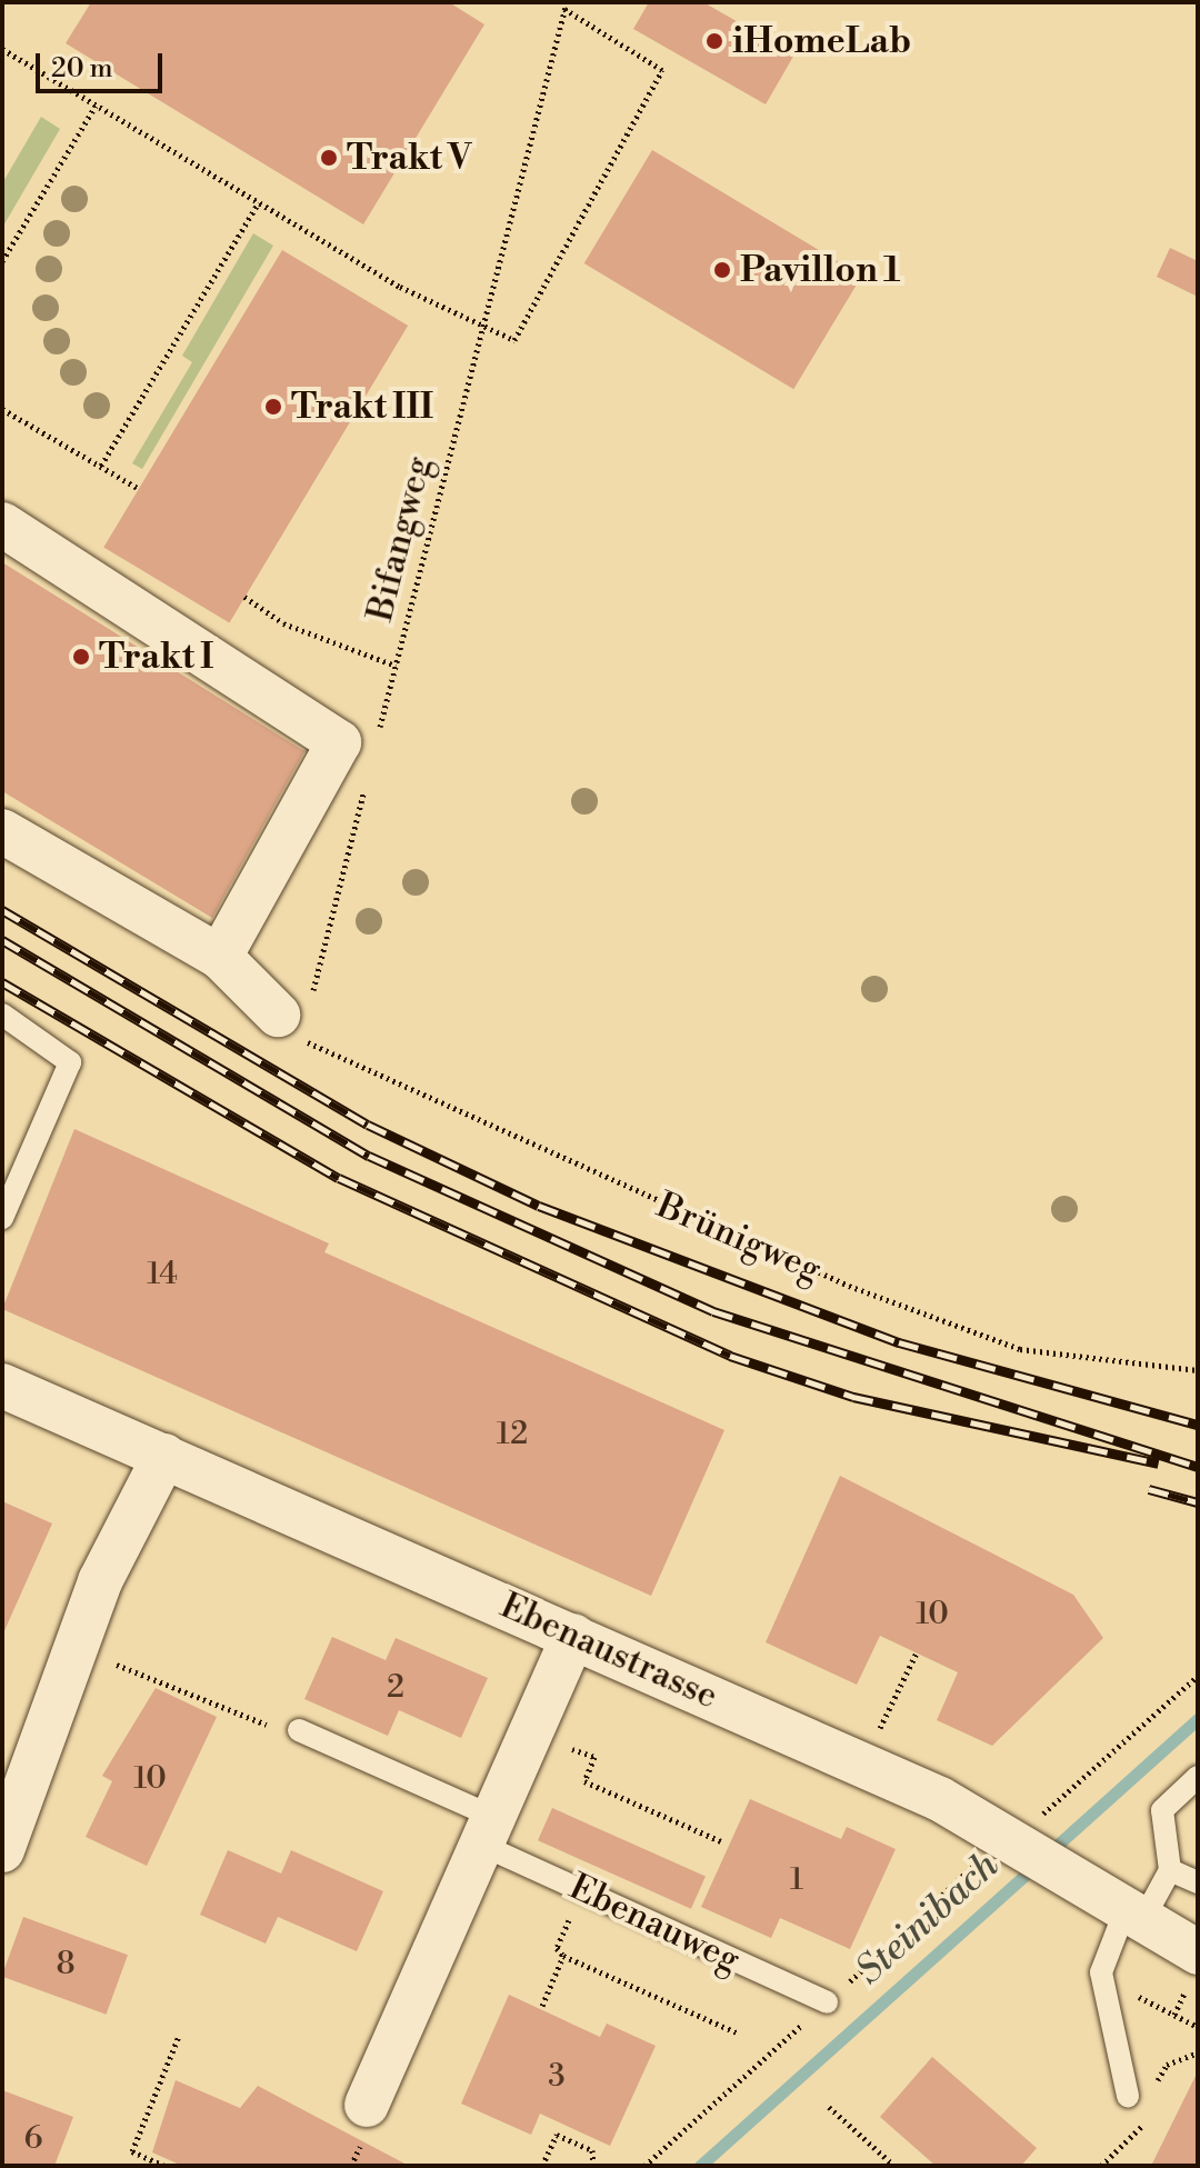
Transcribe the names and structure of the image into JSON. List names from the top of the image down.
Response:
{
  "streets": {
    "street": ["Ebenaustrasse"],
    "lane": ["Ebenauweg"],
    "path": ["Bifangweg", "Brünigweg"]
  },
  "water": ["Steinibach"],
  "places": [
    "iHomeLab",
    "Trakt V",
    "Pavillon 1",
    "Trakt III",
    "Trakt I"
  ],
  "house_numbers": [
    "14",
    "12",
    "10",
    "2",
    "10",
    "1",
    "8",
    "3",
    "6"
  ],
  "scale_bar": "20 m"
}
